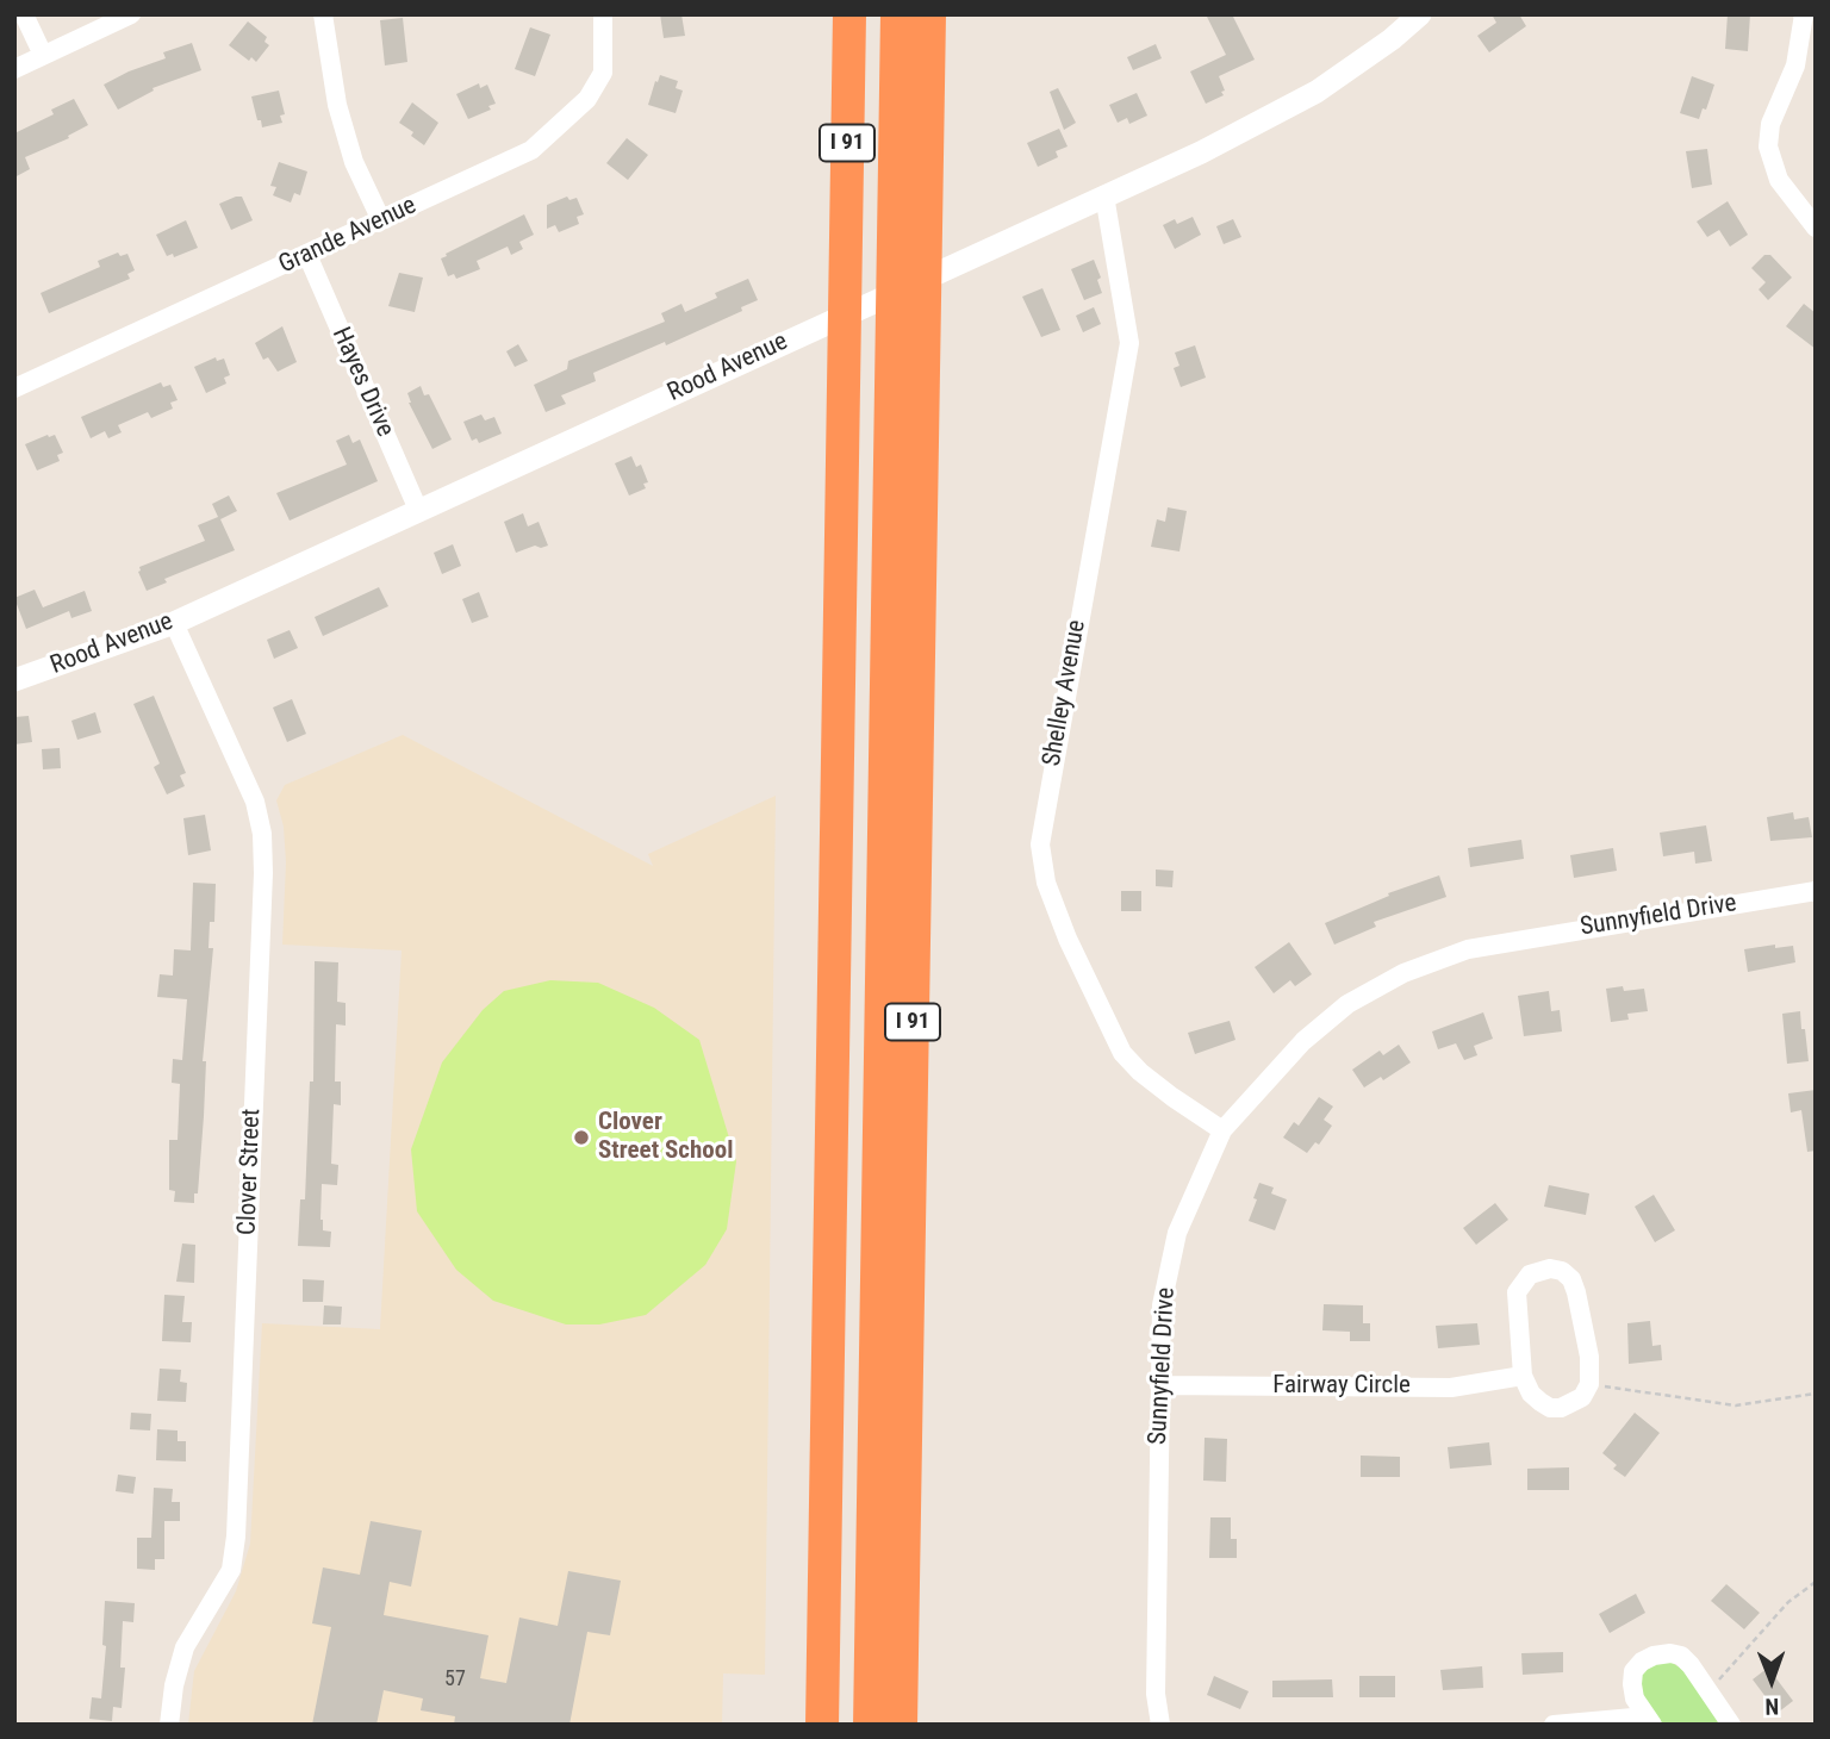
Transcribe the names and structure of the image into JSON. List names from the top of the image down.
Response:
{
  "streets": {
    "highway": ["I 91"],
    "street": [
      "Grande Avenue",
      "Rood Avenue",
      "Hayes Drive",
      "Shelley Avenue",
      "Sunnyfield Drive",
      "Clover Street",
      "Fairway Circle"
    ]
  },
  "crossings": [
    ["Grande Avenue", "Hayes Drive"],
    ["Rood Avenue", "Hayes Drive"],
    ["Rood Avenue", "Shelley Avenue"],
    ["Rood Avenue", "Clover Street"],
    ["Shelley Avenue", "Sunnyfield Drive"],
    ["Sunnyfield Drive", "Fairway Circle"]
  ],
  "places": ["Clover Street School"],
  "house_numbers": ["57"],
  "north": "bottom"
}
